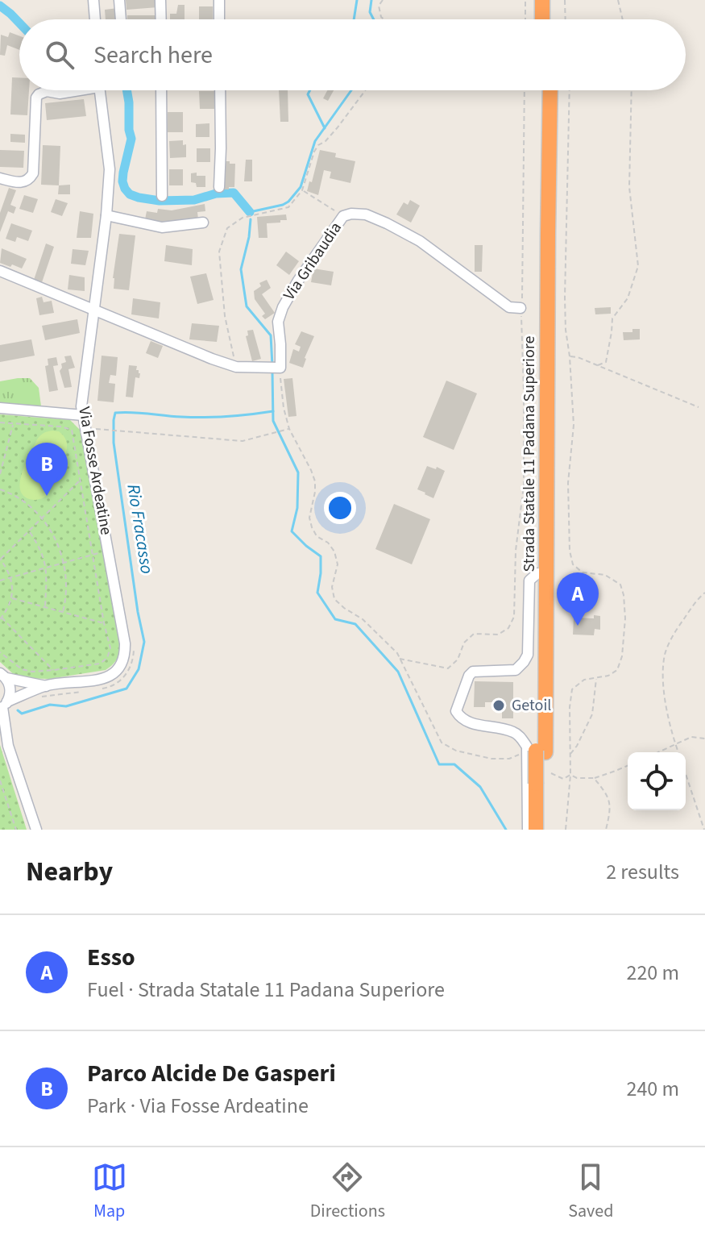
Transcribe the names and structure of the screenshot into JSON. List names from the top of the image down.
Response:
{
  "streets": {
    "highway": ["Strada Statale 11 Padana Superiore"],
    "street": ["Via Gribaudia", "Via Fosse Ardeatine"]
  },
  "water": ["Rio Fracasso"],
  "places": ["Getoil"],
  "page": {
    "search": "Search here",
    "pins": ["B", "A"],
    "heading": ["Nearby", "2 results"],
    "list": [
      {
        "mark": "A",
        "name": "Esso",
        "note": "Fuel · Strada Statale 11 Padana Superiore",
        "value": "220 m"
      },
      {
        "mark": "B",
        "name": "Parco Alcide De Gasperi",
        "note": "Park · Via Fosse Ardeatine",
        "value": "240 m"
      }
    ],
    "nav": ["Map", "Directions", "Saved"]
  }
}
